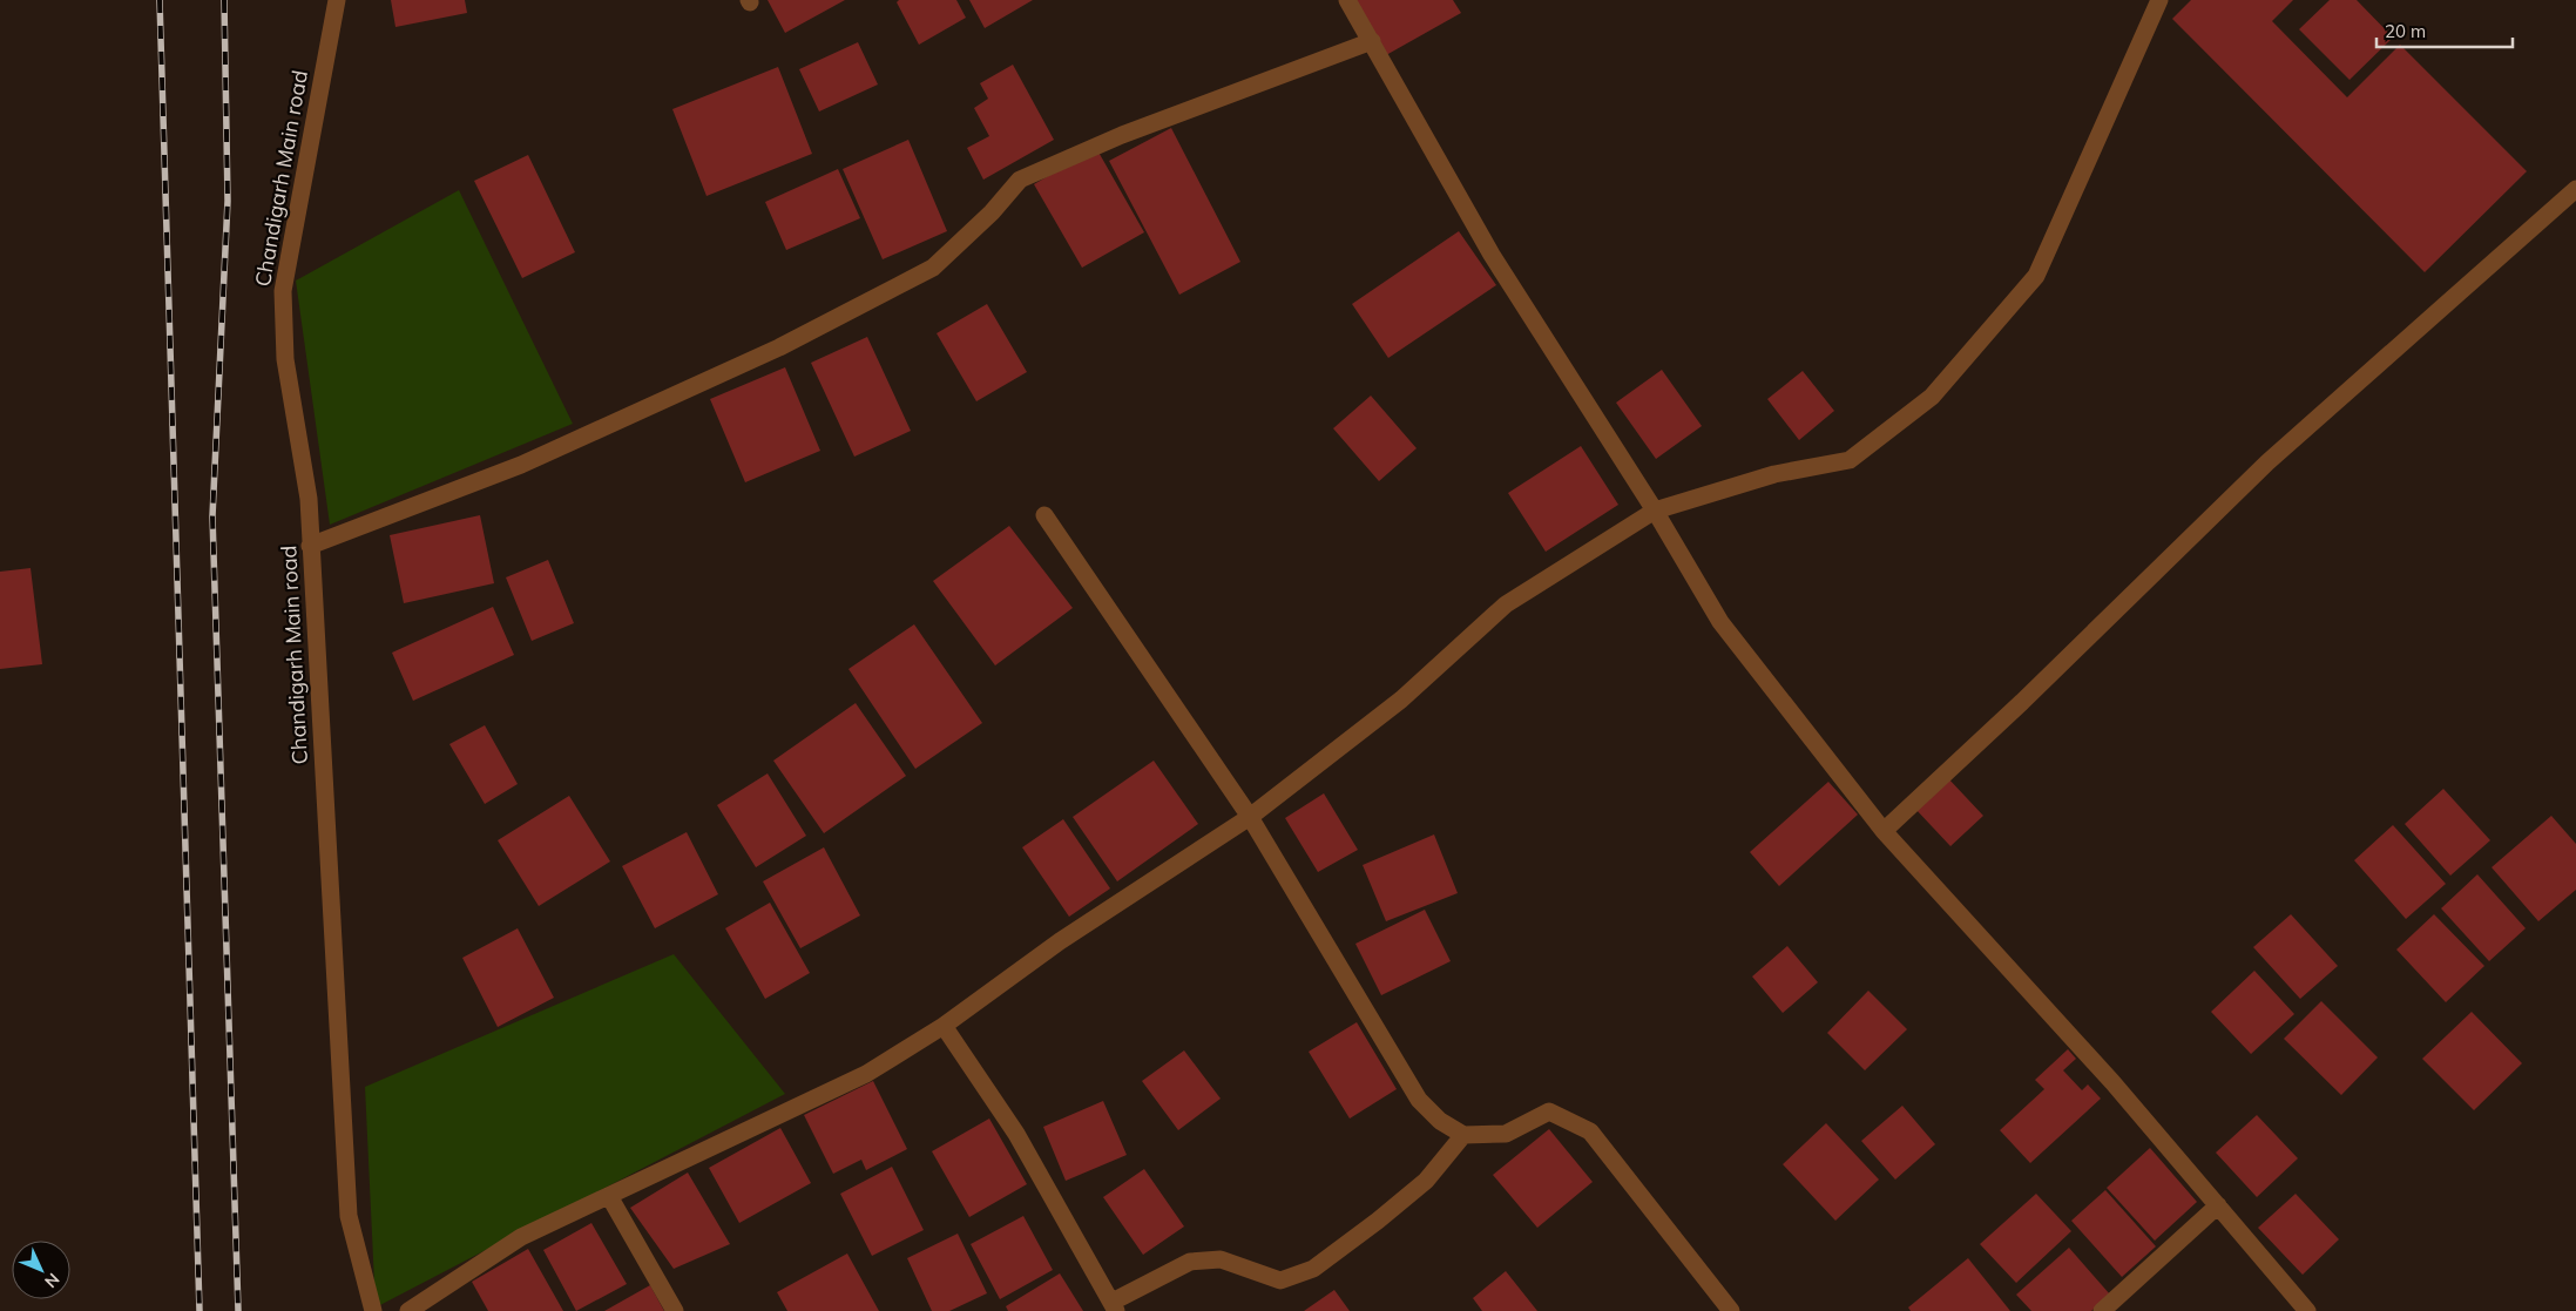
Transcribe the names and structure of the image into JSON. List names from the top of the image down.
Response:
{
  "streets": {
    "street": ["Chandigarh Main road"]
  },
  "scale_bar": "20 m",
  "north": "bottom right"
}
